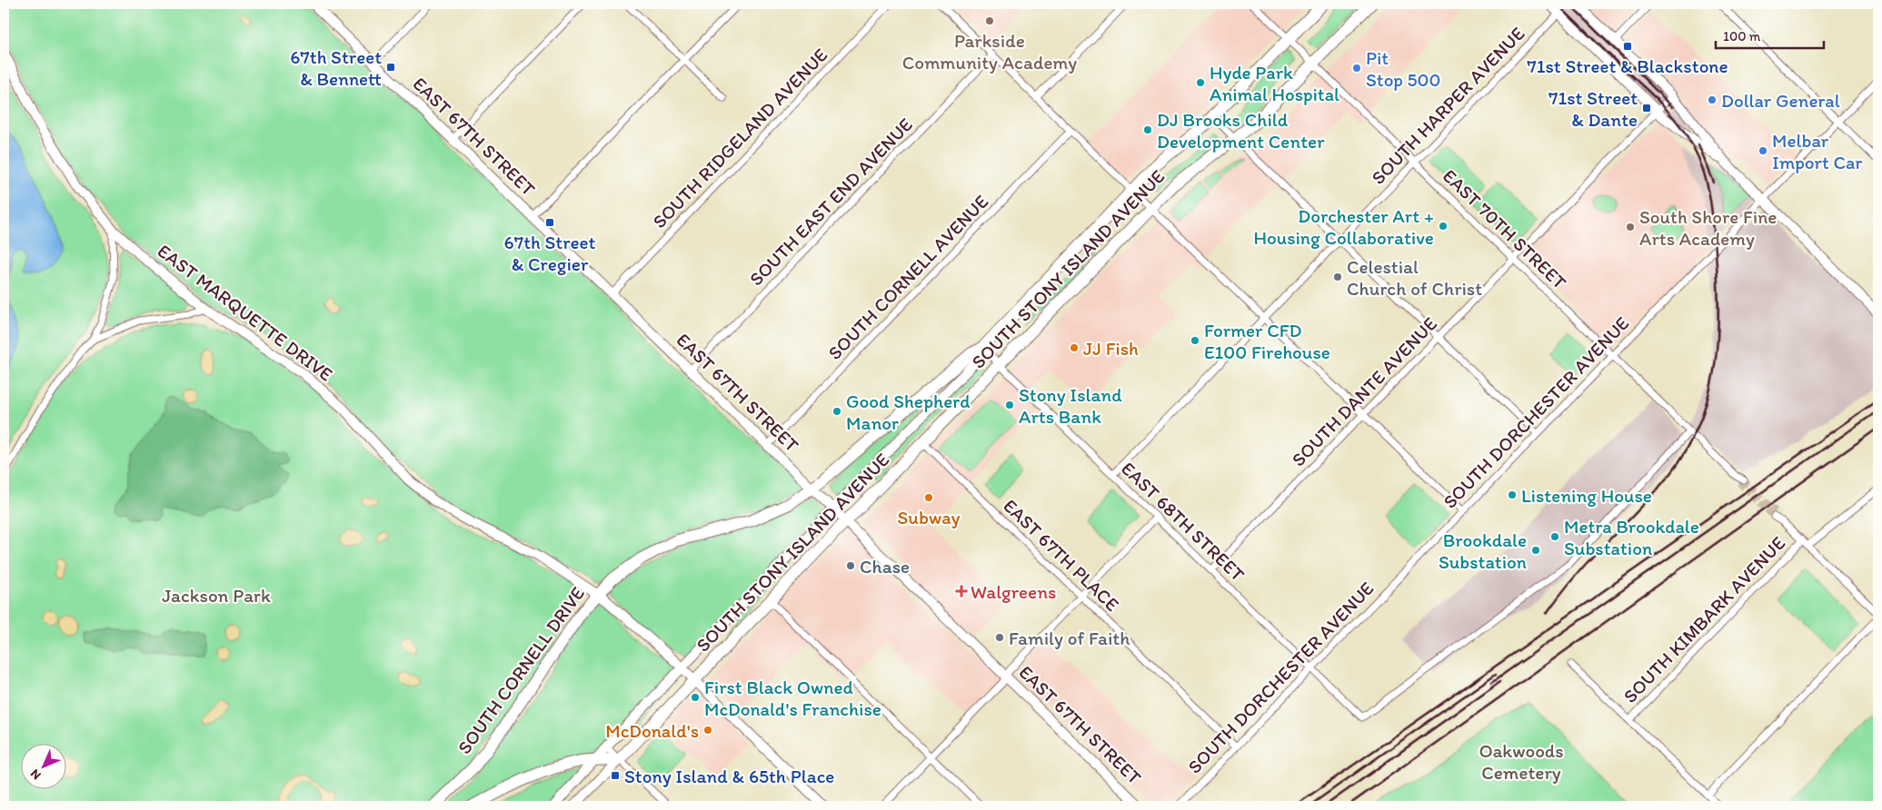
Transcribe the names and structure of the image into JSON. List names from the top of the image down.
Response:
{
  "streets": {
    "highway": ["SOUTH STONY ISLAND AVENUE", "SOUTH CORNELL DRIVE"],
    "street": [
      "SOUTH HARPER AVENUE",
      "EAST 67TH STREET",
      "SOUTH RIDGELAND AVENUE",
      "SOUTH EAST END AVENUE",
      "EAST 70TH STREET",
      "SOUTH CORNELL AVENUE",
      "EAST MARQUETTE DRIVE",
      "SOUTH DANTE AVENUE",
      "SOUTH DORCHESTER AVENUE",
      "EAST 68TH STREET",
      "EAST 67TH PLACE",
      "SOUTH KIMBARK AVENUE"
    ]
  },
  "crossings": [
    ["SOUTH HARPER AVENUE", "EAST 70TH STREET"],
    ["SOUTH HARPER AVENUE", "EAST 68TH STREET"],
    ["EAST 67TH STREET", "SOUTH RIDGELAND AVENUE"],
    ["EAST 67TH STREET", "SOUTH EAST END AVENUE"],
    ["EAST 67TH STREET", "SOUTH STONY ISLAND AVENUE"],
    ["EAST 67TH STREET", "SOUTH CORNELL AVENUE"],
    ["EAST 67TH STREET", "SOUTH CORNELL DRIVE"],
    ["EAST 70TH STREET", "SOUTH STONY ISLAND AVENUE"],
    ["EAST 70TH STREET", "SOUTH DANTE AVENUE"],
    ["EAST 70TH STREET", "SOUTH DORCHESTER AVENUE"],
    ["EAST 70TH STREET", "EAST 68TH STREET"],
    ["SOUTH STONY ISLAND AVENUE", "EAST MARQUETTE DRIVE"],
    ["SOUTH STONY ISLAND AVENUE", "EAST 68TH STREET"],
    ["SOUTH STONY ISLAND AVENUE", "EAST 67TH PLACE"],
    ["SOUTH STONY ISLAND AVENUE", "SOUTH CORNELL DRIVE"],
    ["EAST MARQUETTE DRIVE", "SOUTH CORNELL DRIVE"],
    ["SOUTH DANTE AVENUE", "EAST 68TH STREET"],
    ["SOUTH DORCHESTER AVENUE", "EAST 68TH STREET"],
    ["SOUTH DORCHESTER AVENUE", "EAST 67TH PLACE"],
    ["EAST 68TH STREET", "SOUTH CORNELL DRIVE"]
  ],
  "parks": ["Jackson Park", "Oakwoods Cemetery"],
  "places": {
    "other": [
      "Parkside Community Academy",
      "Pit Stop 500",
      "Hyde Park Animal Hospital",
      "Dollar General",
      "DJ Brooks Child Development Center",
      "Melbar Import Car",
      "Dorchester Art + Housing Collaborative",
      "South Shore Fine Arts Academy",
      "Celestial Church of Christ",
      "Former CFD E100 Firehouse",
      "JJ Fish",
      "Stony Island Arts Bank",
      "Good Shepherd Manor",
      "Listening House",
      "Subway",
      "Metra Brookdale Substation",
      "Brookdale Substation",
      "Chase",
      "Family of Faith",
      "First Black Owned McDonald's Franchise",
      "McDonald's"
    ],
    "transit": [
      "71st Street & Blackstone",
      "67th Street & Bennett",
      "71st Street & Dante",
      "67th Street & Cregier",
      "Stony Island & 65th Place"
    ],
    "health": ["Walgreens"]
  },
  "scale_bar": "100 m",
  "north": "bottom left"
}
